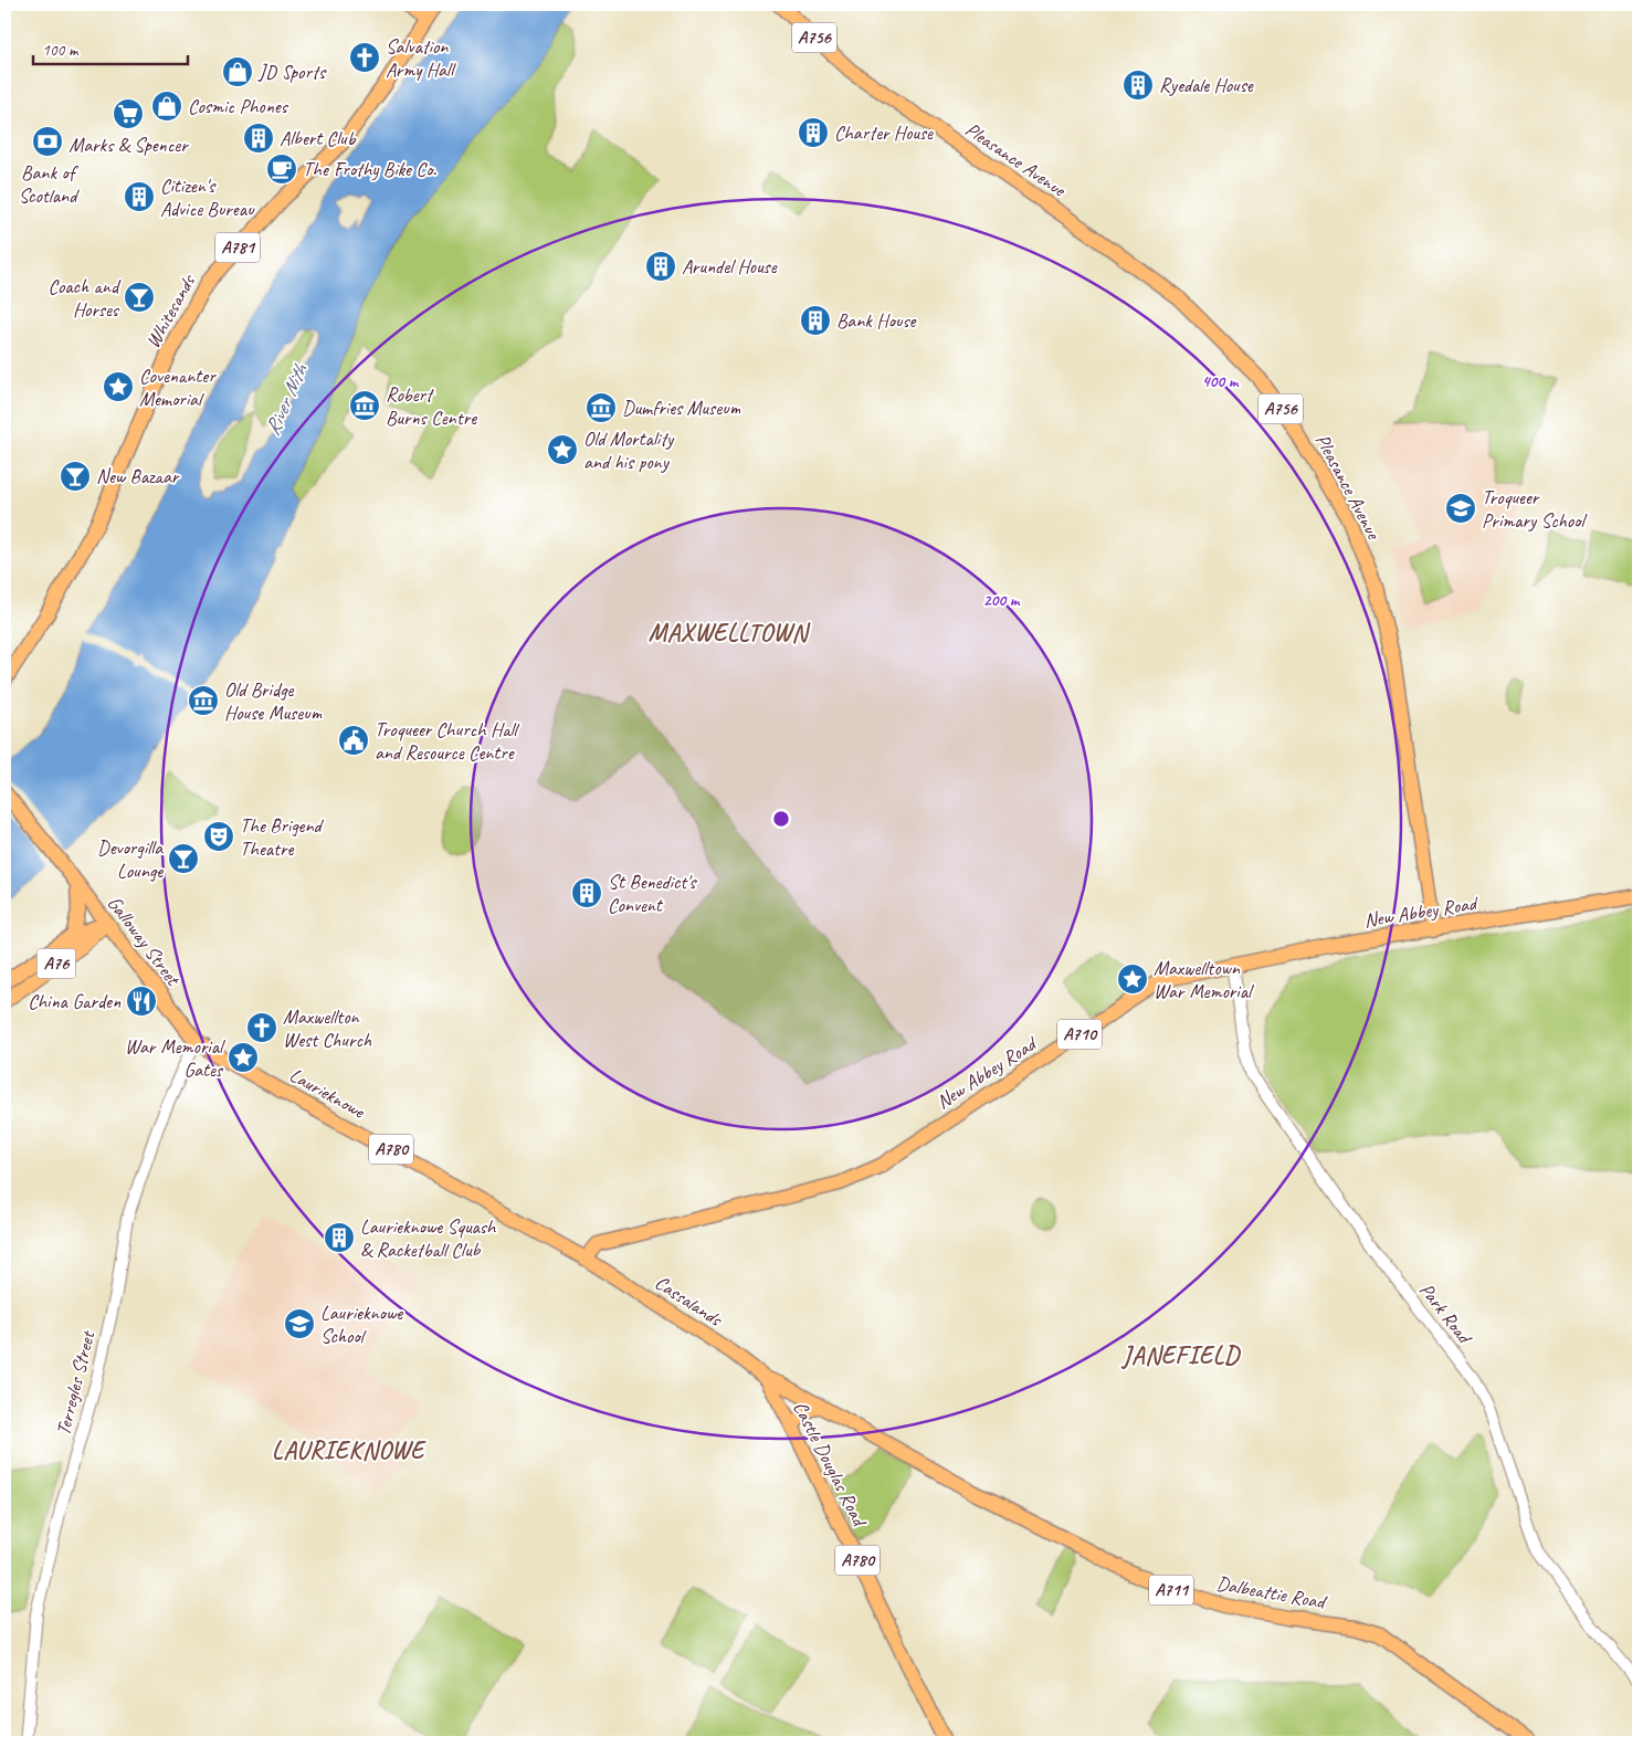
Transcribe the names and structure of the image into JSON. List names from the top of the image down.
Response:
{
  "streets": {
    "main road": [
      "A756",
      "Pleasance Avenue",
      "A781",
      "Whitesands",
      "New Abbey Road",
      "Galloway Street",
      "A76",
      "A710",
      "Laurieknowe",
      "A780",
      "Cassalands",
      "Castle Douglas Road",
      "A711",
      "Dalbeattie Road"
    ],
    "street": ["Park Road", "Terregles Street"]
  },
  "crossings": [
    ["Pleasance Avenue", "New Abbey Road"],
    ["New Abbey Road", "Laurieknowe"],
    ["New Abbey Road", "Cassalands"],
    ["New Abbey Road", "Park Road"],
    ["Galloway Street", "A76"],
    ["Galloway Street", "Laurieknowe"],
    ["Galloway Street", "Terregles Street"],
    ["Laurieknowe", "Cassalands"],
    ["Laurieknowe", "Terregles Street"],
    ["Cassalands", "Castle Douglas Road"],
    ["Cassalands", "Dalbeattie Road"],
    ["Castle Douglas Road", "Dalbeattie Road"]
  ],
  "districts": ["MAXWELLTOWN", "JANEFIELD", "LAURIEKNOWE"],
  "water": ["River Nith"],
  "places": {
    "church": ["Salvation Army Hall", "Maxwellton West Church"],
    "shop": ["JD Sports", "Cosmic Phones"],
    "building": [
      "Ryedale House",
      "Charter House",
      "Albert Club",
      "Citizen's Advice Bureau",
      "Arundel House",
      "Bank House",
      "St Benedict's Convent",
      "Laurieknowe Squash & Racketball Club"
    ],
    "supermarket": ["Marks & Spencer"],
    "bank": ["Bank of Scotland"],
    "cafe": ["The Frothy Bike Co."],
    "bar": ["Coach and Horses", "New Bazaar", "Devorgilla Lounge"],
    "place": [
      "Covenanter Memorial",
      "Old Mortality and his pony",
      "Maxwelltown War Memorial",
      "War Memorial Gates"
    ],
    "museum": ["Robert Burns Centre", "Dumfries Museum", "Old Bridge House Museum"],
    "school or university": ["Troqueer Primary School", "Laurieknowe School"],
    "public building": ["Troqueer Church Hall and Resource Centre"],
    "theatre": ["The Brigend Theatre"],
    "restaurant": ["China Garden"]
  },
  "scale_bar": "100 m",
  "rings": ["400 m", "200 m"]
}
